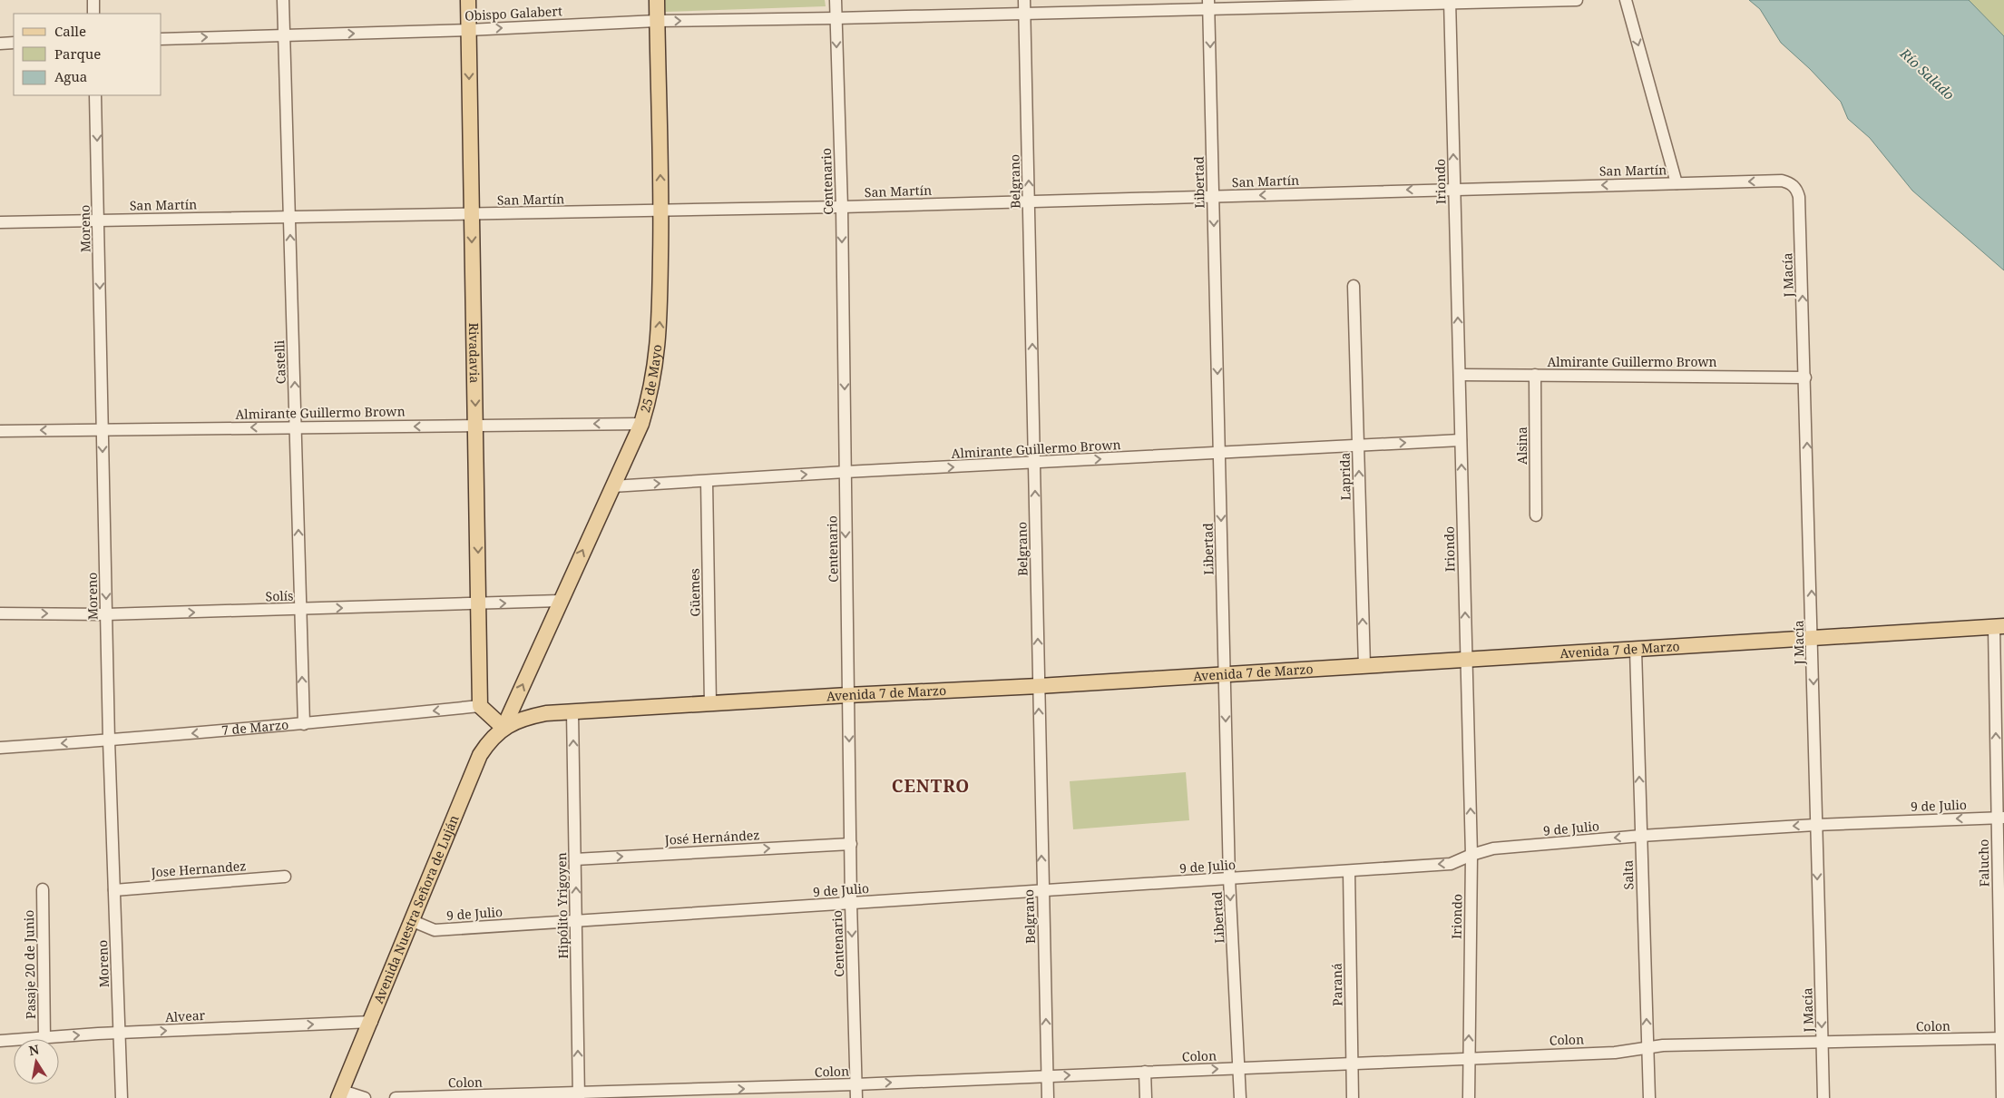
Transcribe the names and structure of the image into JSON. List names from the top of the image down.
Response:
{
  "streets": {
    "main road": [
      "Rivadavia",
      "25 de Mayo",
      "Avenida 7 de Marzo",
      "Avenida Nuestra Señora de Luján"
    ],
    "street": [
      "Obispo Galabert",
      "San Martín",
      "Centenario",
      "Belgrano",
      "Iriondo",
      "Libertad",
      "Moreno",
      "J Macía",
      "Castelli",
      "Almirante Guillermo Brown",
      "Alsina",
      "Laprida",
      "Güemes",
      "Solís",
      "7 de Marzo",
      "9 de Julio",
      "José Hernández",
      "Falucho",
      "Jose Hernandez",
      "Salta",
      "Hipólito Yrigoyen",
      "Pasaje 20 de Junio",
      "Paraná",
      "Alvear",
      "Colon"
    ]
  },
  "crossings": [
    ["Obispo Galabert", "Centenario"],
    ["Obispo Galabert", "Belgrano"],
    ["Obispo Galabert", "Iriondo"],
    ["Obispo Galabert", "Libertad"],
    ["Obispo Galabert", "Rivadavia"],
    ["Obispo Galabert", "Castelli"],
    ["Obispo Galabert", "25 de Mayo"],
    ["San Martín", "Centenario"],
    ["San Martín", "Belgrano"],
    ["San Martín", "Iriondo"],
    ["San Martín", "Libertad"],
    ["San Martín", "Moreno"],
    ["San Martín", "J Macía"],
    ["San Martín", "Rivadavia"],
    ["San Martín", "Castelli"],
    ["San Martín", "25 de Mayo"],
    ["Centenario", "Almirante Guillermo Brown"],
    ["Centenario", "Avenida 7 de Marzo"],
    ["Centenario", "9 de Julio"],
    ["Centenario", "José Hernández"],
    ["Centenario", "Colon"],
    ["Belgrano", "Almirante Guillermo Brown"],
    ["Belgrano", "Avenida 7 de Marzo"],
    ["Belgrano", "9 de Julio"],
    ["Belgrano", "Colon"],
    ["Iriondo", "Almirante Guillermo Brown"],
    ["Iriondo", "Avenida 7 de Marzo"],
    ["Iriondo", "9 de Julio"],
    ["Iriondo", "Colon"],
    ["Libertad", "Almirante Guillermo Brown"],
    ["Libertad", "Avenida 7 de Marzo"],
    ["Libertad", "9 de Julio"],
    ["Libertad", "Colon"],
    ["Moreno", "Almirante Guillermo Brown"],
    ["Moreno", "Solís"],
    ["Moreno", "7 de Marzo"],
    ["Moreno", "Jose Hernandez"],
    ["Moreno", "Alvear"],
    ["J Macía", "Almirante Guillermo Brown"],
    ["J Macía", "Avenida 7 de Marzo"],
    ["J Macía", "9 de Julio"],
    ["J Macía", "Colon"],
    ["Rivadavia", "Almirante Guillermo Brown"],
    ["Rivadavia", "Solís"],
    ["Rivadavia", "7 de Marzo"],
    ["Castelli", "Almirante Guillermo Brown"],
    ["Castelli", "Solís"],
    ["Castelli", "7 de Marzo"],
    ["Almirante Guillermo Brown", "25 de Mayo"],
    ["Almirante Guillermo Brown", "Alsina"],
    ["Almirante Guillermo Brown", "Laprida"],
    ["Almirante Guillermo Brown", "Güemes"],
    ["25 de Mayo", "Solís"],
    ["25 de Mayo", "Avenida 7 de Marzo"],
    ["25 de Mayo", "Avenida Nuestra Señora de Luján"],
    ["Laprida", "Avenida 7 de Marzo"],
    ["Güemes", "Avenida 7 de Marzo"],
    ["Avenida 7 de Marzo", "Falucho"],
    ["Avenida 7 de Marzo", "Salta"],
    ["Avenida 7 de Marzo", "Hipólito Yrigoyen"],
    ["Avenida 7 de Marzo", "Avenida Nuestra Señora de Luján"],
    ["9 de Julio", "Falucho"],
    ["9 de Julio", "Salta"],
    ["9 de Julio", "Hipólito Yrigoyen"],
    ["9 de Julio", "Avenida Nuestra Señora de Luján"],
    ["9 de Julio", "Paraná"],
    ["José Hernández", "Hipólito Yrigoyen"],
    ["Falucho", "Colon"],
    ["Salta", "Colon"],
    ["Hipólito Yrigoyen", "Colon"],
    ["Avenida Nuestra Señora de Luján", "Alvear"],
    ["Pasaje 20 de Junio", "Alvear"],
    ["Paraná", "Colon"]
  ],
  "one_way": [
    "Obispo Galabert",
    "Centenario",
    "Belgrano",
    "Iriondo",
    "Libertad",
    "Moreno",
    "Rivadavia",
    "Castelli",
    "25 de Mayo",
    "Laprida",
    "Solís",
    "7 de Marzo",
    "9 de Julio",
    "José Hernández",
    "Falucho",
    "Salta",
    "Hipólito Yrigoyen",
    "Alvear"
  ],
  "districts": ["CENTRO"],
  "water": ["Río Salado"],
  "legend": ["Calle", "Parque", "Agua"],
  "north": "top"
}
